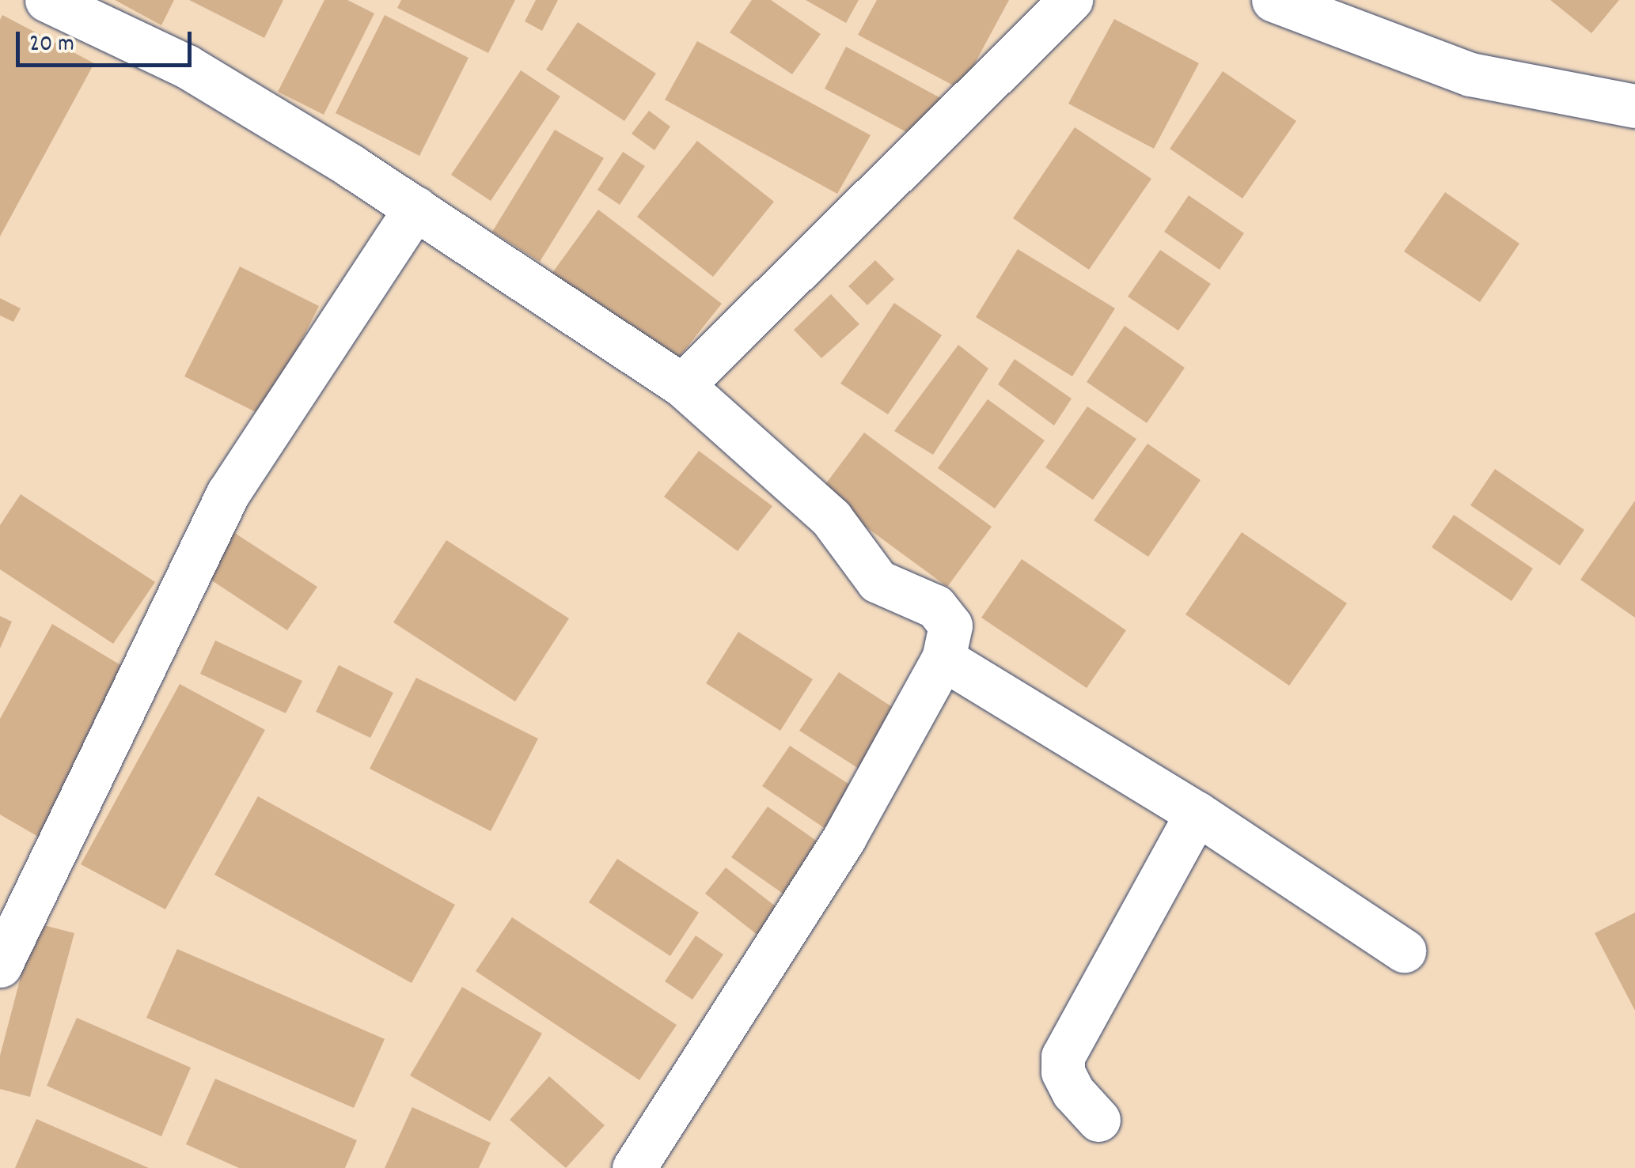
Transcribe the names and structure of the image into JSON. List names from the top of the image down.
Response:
{
  "scale_bar": "20 m"
}
